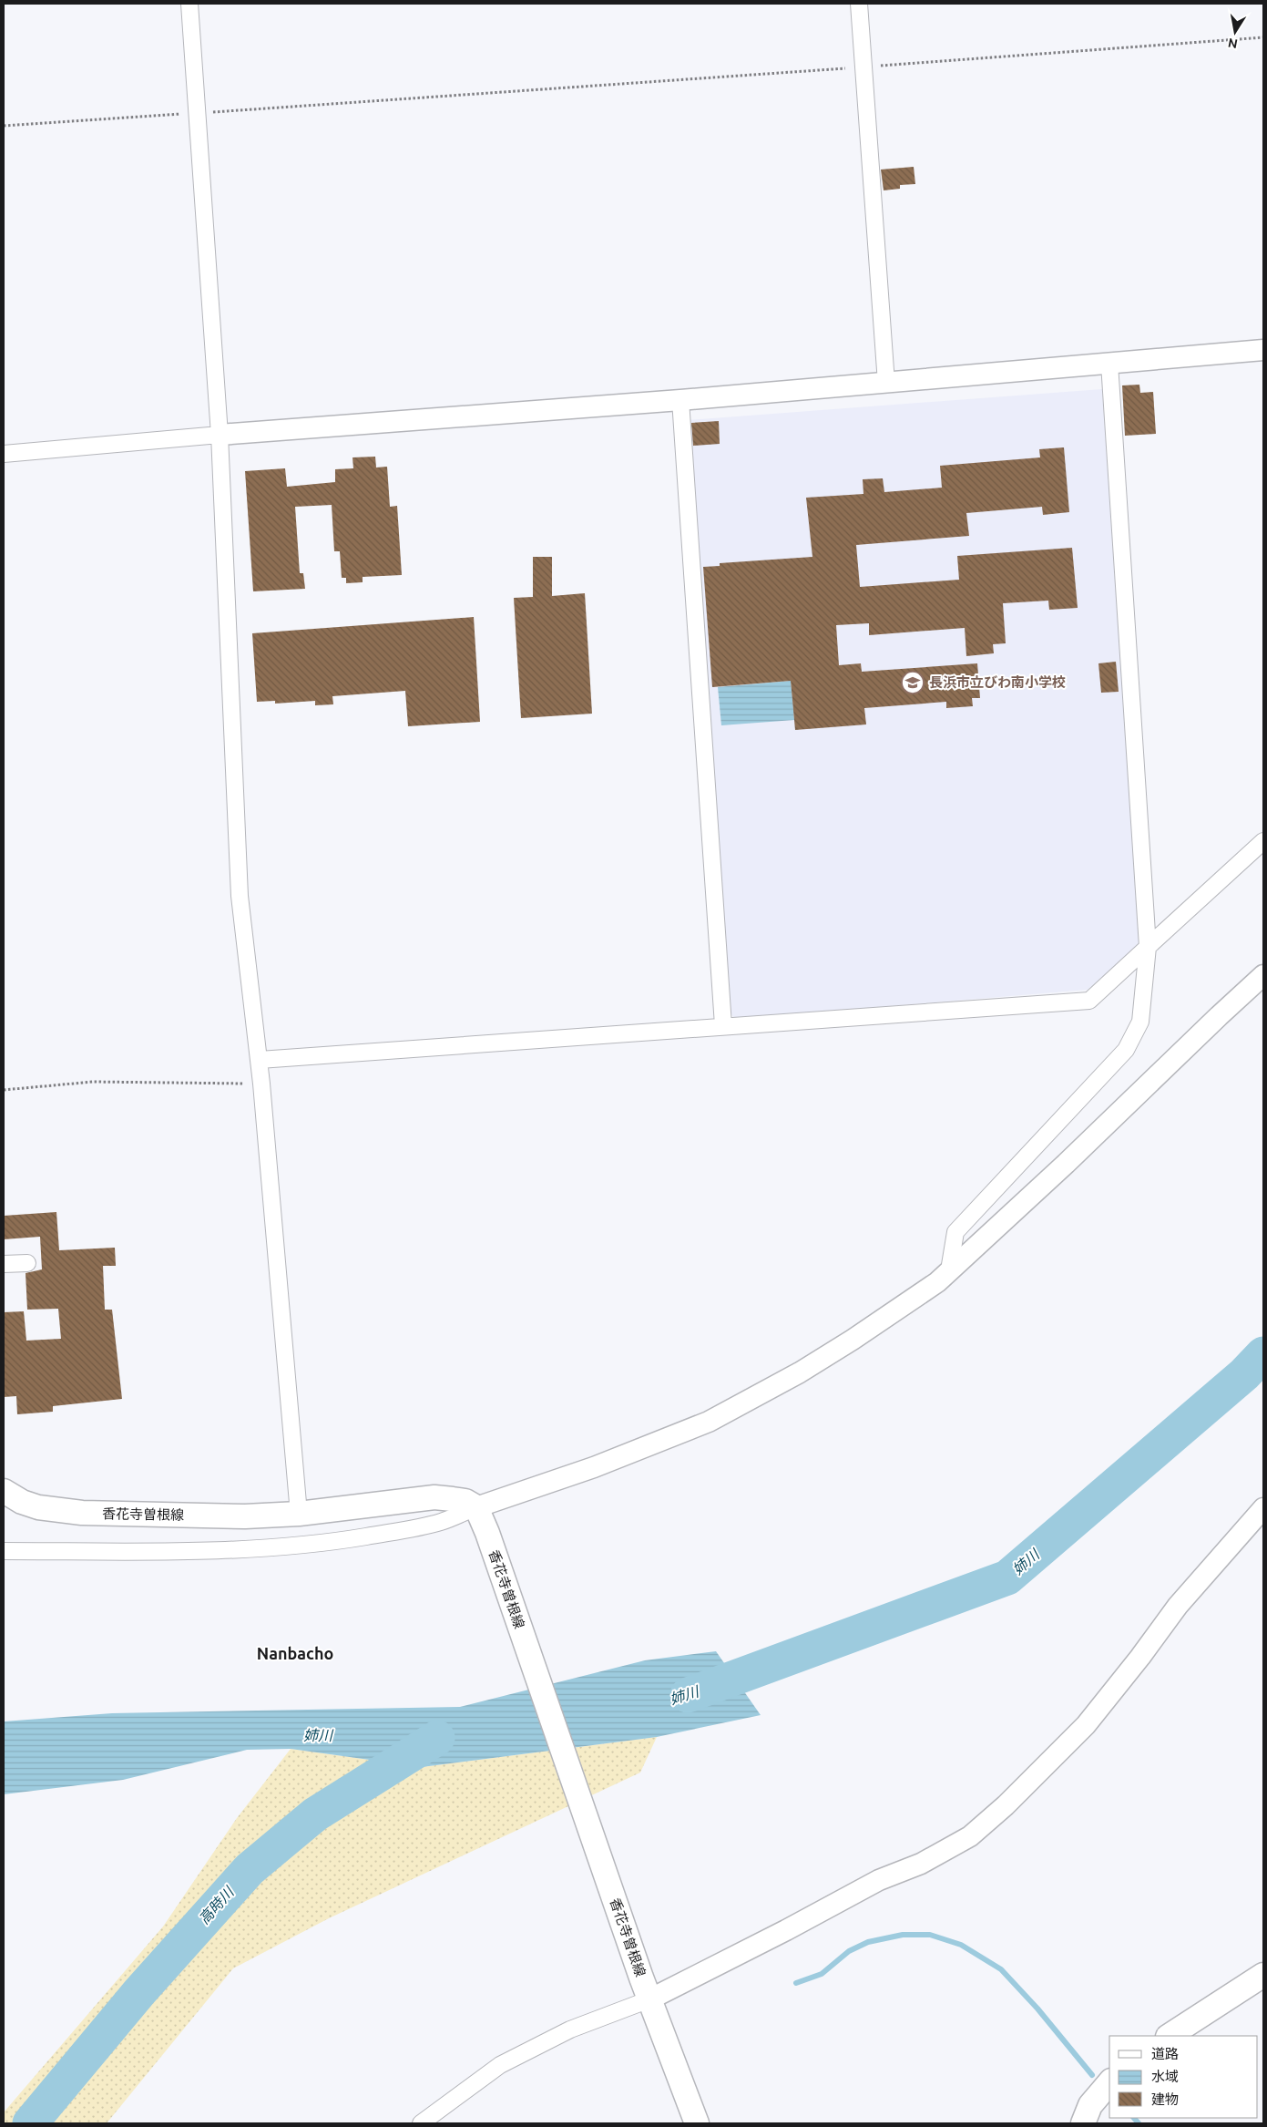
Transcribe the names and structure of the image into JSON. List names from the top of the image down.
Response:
{
  "streets": {
    "main road": ["香花寺曽根線"]
  },
  "districts": ["Nanbacho"],
  "water": ["姉川", "高時川"],
  "places": {
    "school or university": ["長浜市立びわ南小学校"]
  },
  "legend": ["道路", "水域", "建物"],
  "north": "bottom"
}
